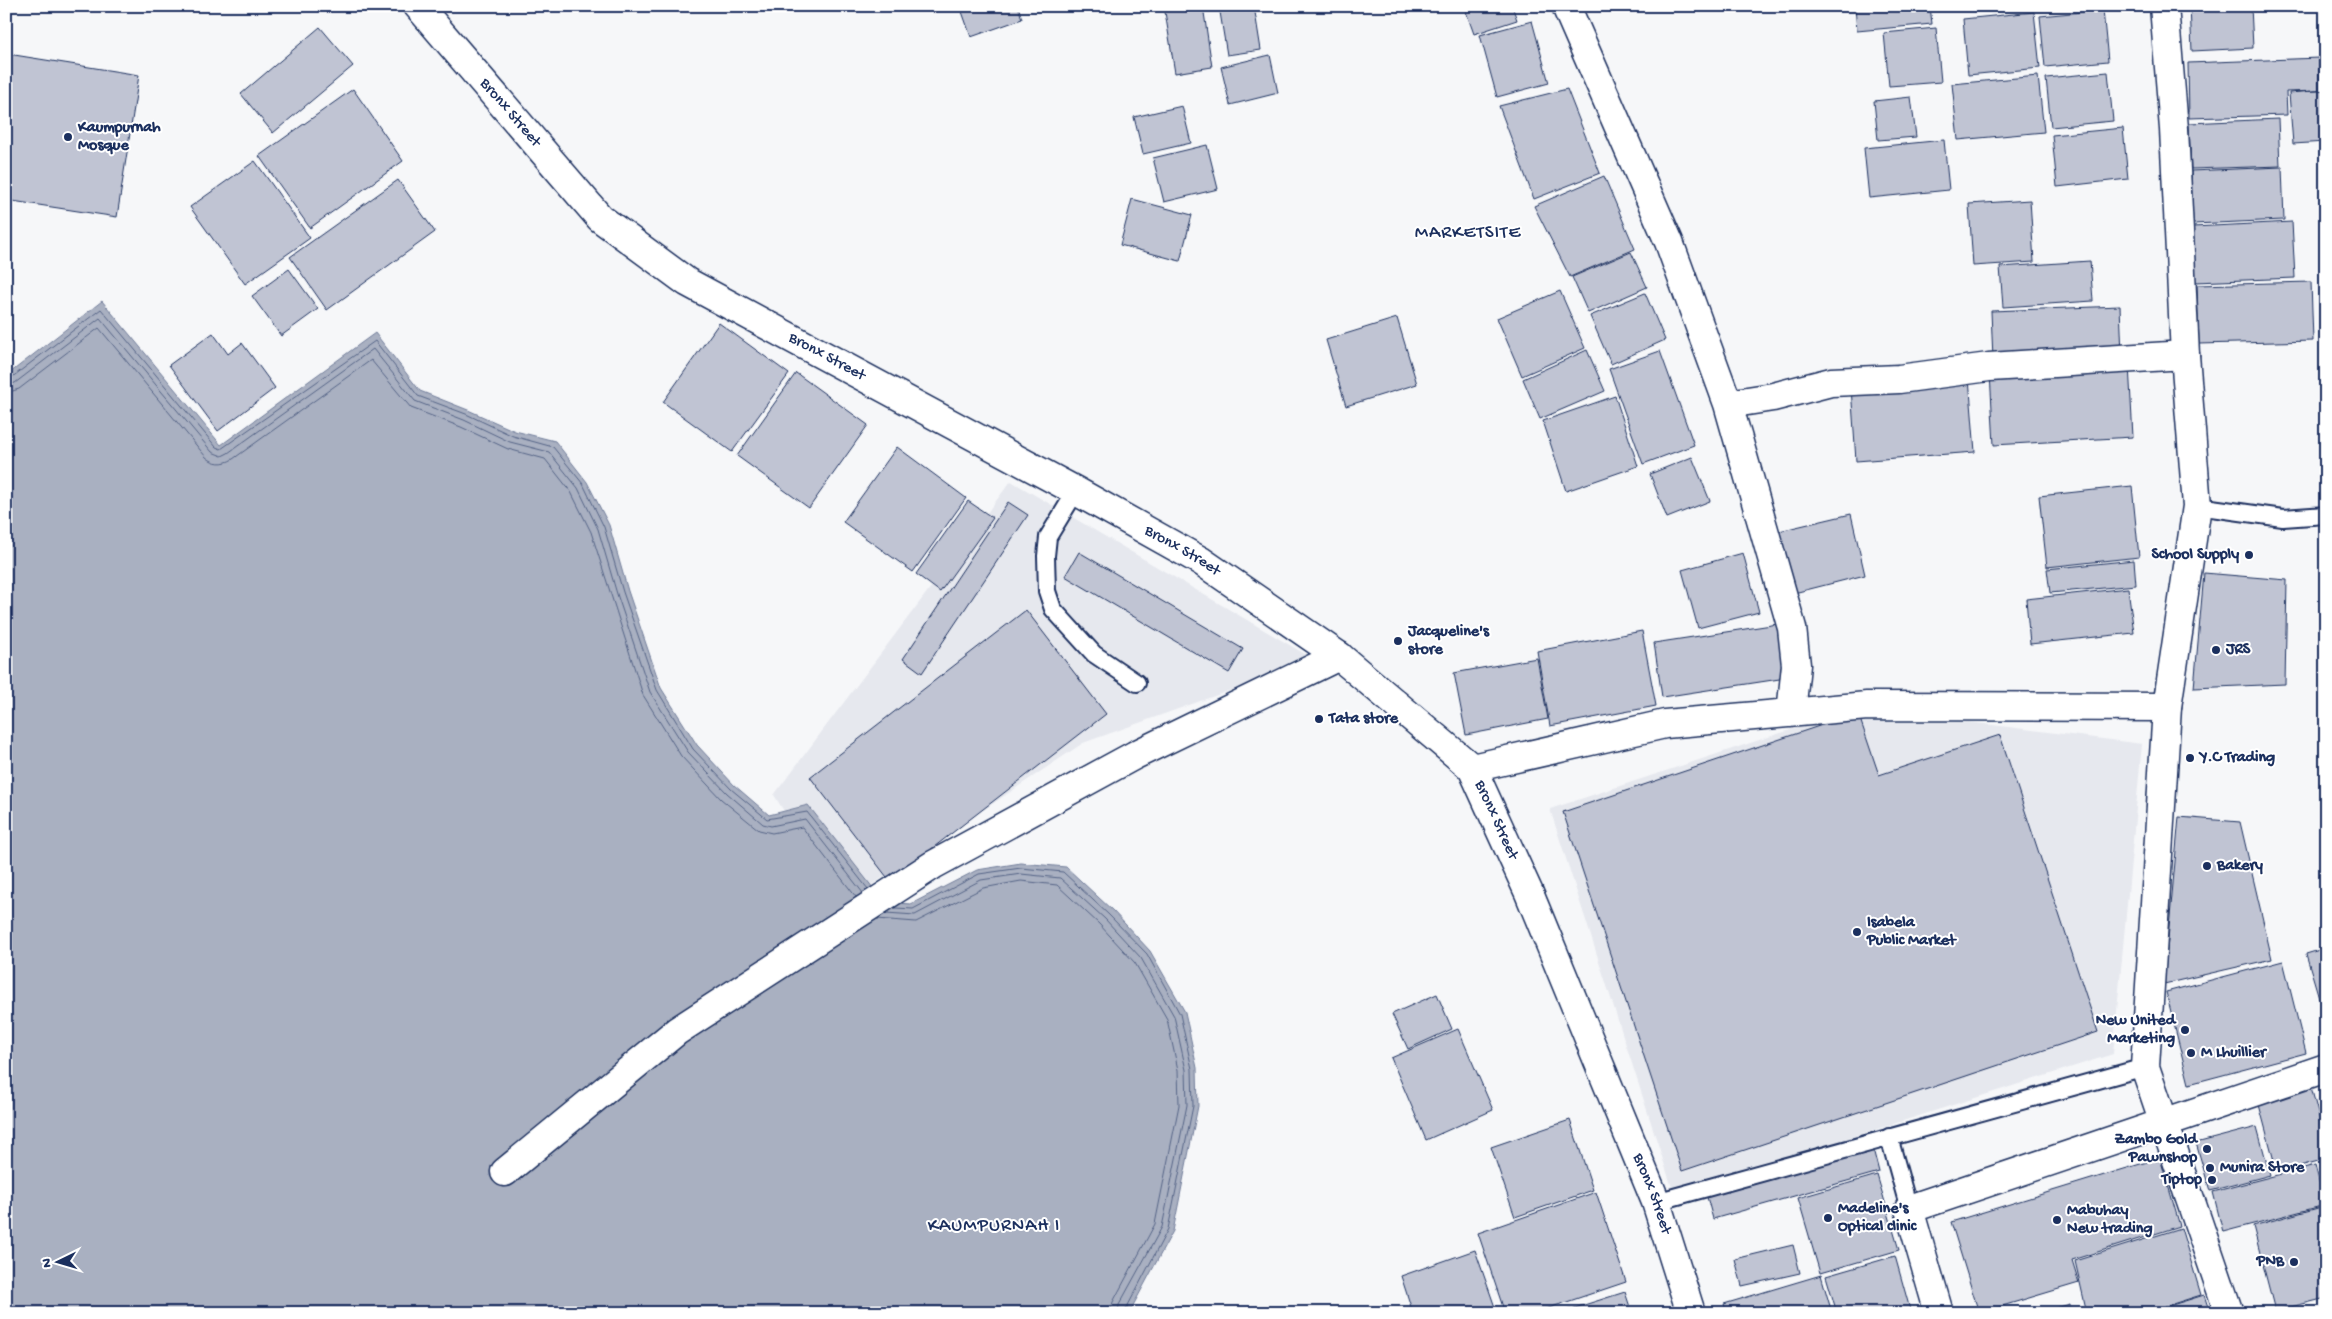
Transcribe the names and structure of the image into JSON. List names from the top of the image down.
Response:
{
  "streets": {
    "street": ["Bronx Street"]
  },
  "districts": ["MARKETSITE", "KAUMPURNAH I"],
  "places": [
    "Kaumpurnah Mosque",
    "School Supply",
    "Jacqueline's store",
    "JRS",
    "Tata store",
    "Y.C Trading",
    "Bakery",
    "Isabela Public Market",
    "New United Marketing",
    "M Lhuillier",
    "Zambo Gold Pawnshop",
    "Munira Store",
    "Tiptop",
    "Madeline's Optical clinic",
    "Mabuhay New trading",
    "PNB"
  ],
  "north": "left"
}
